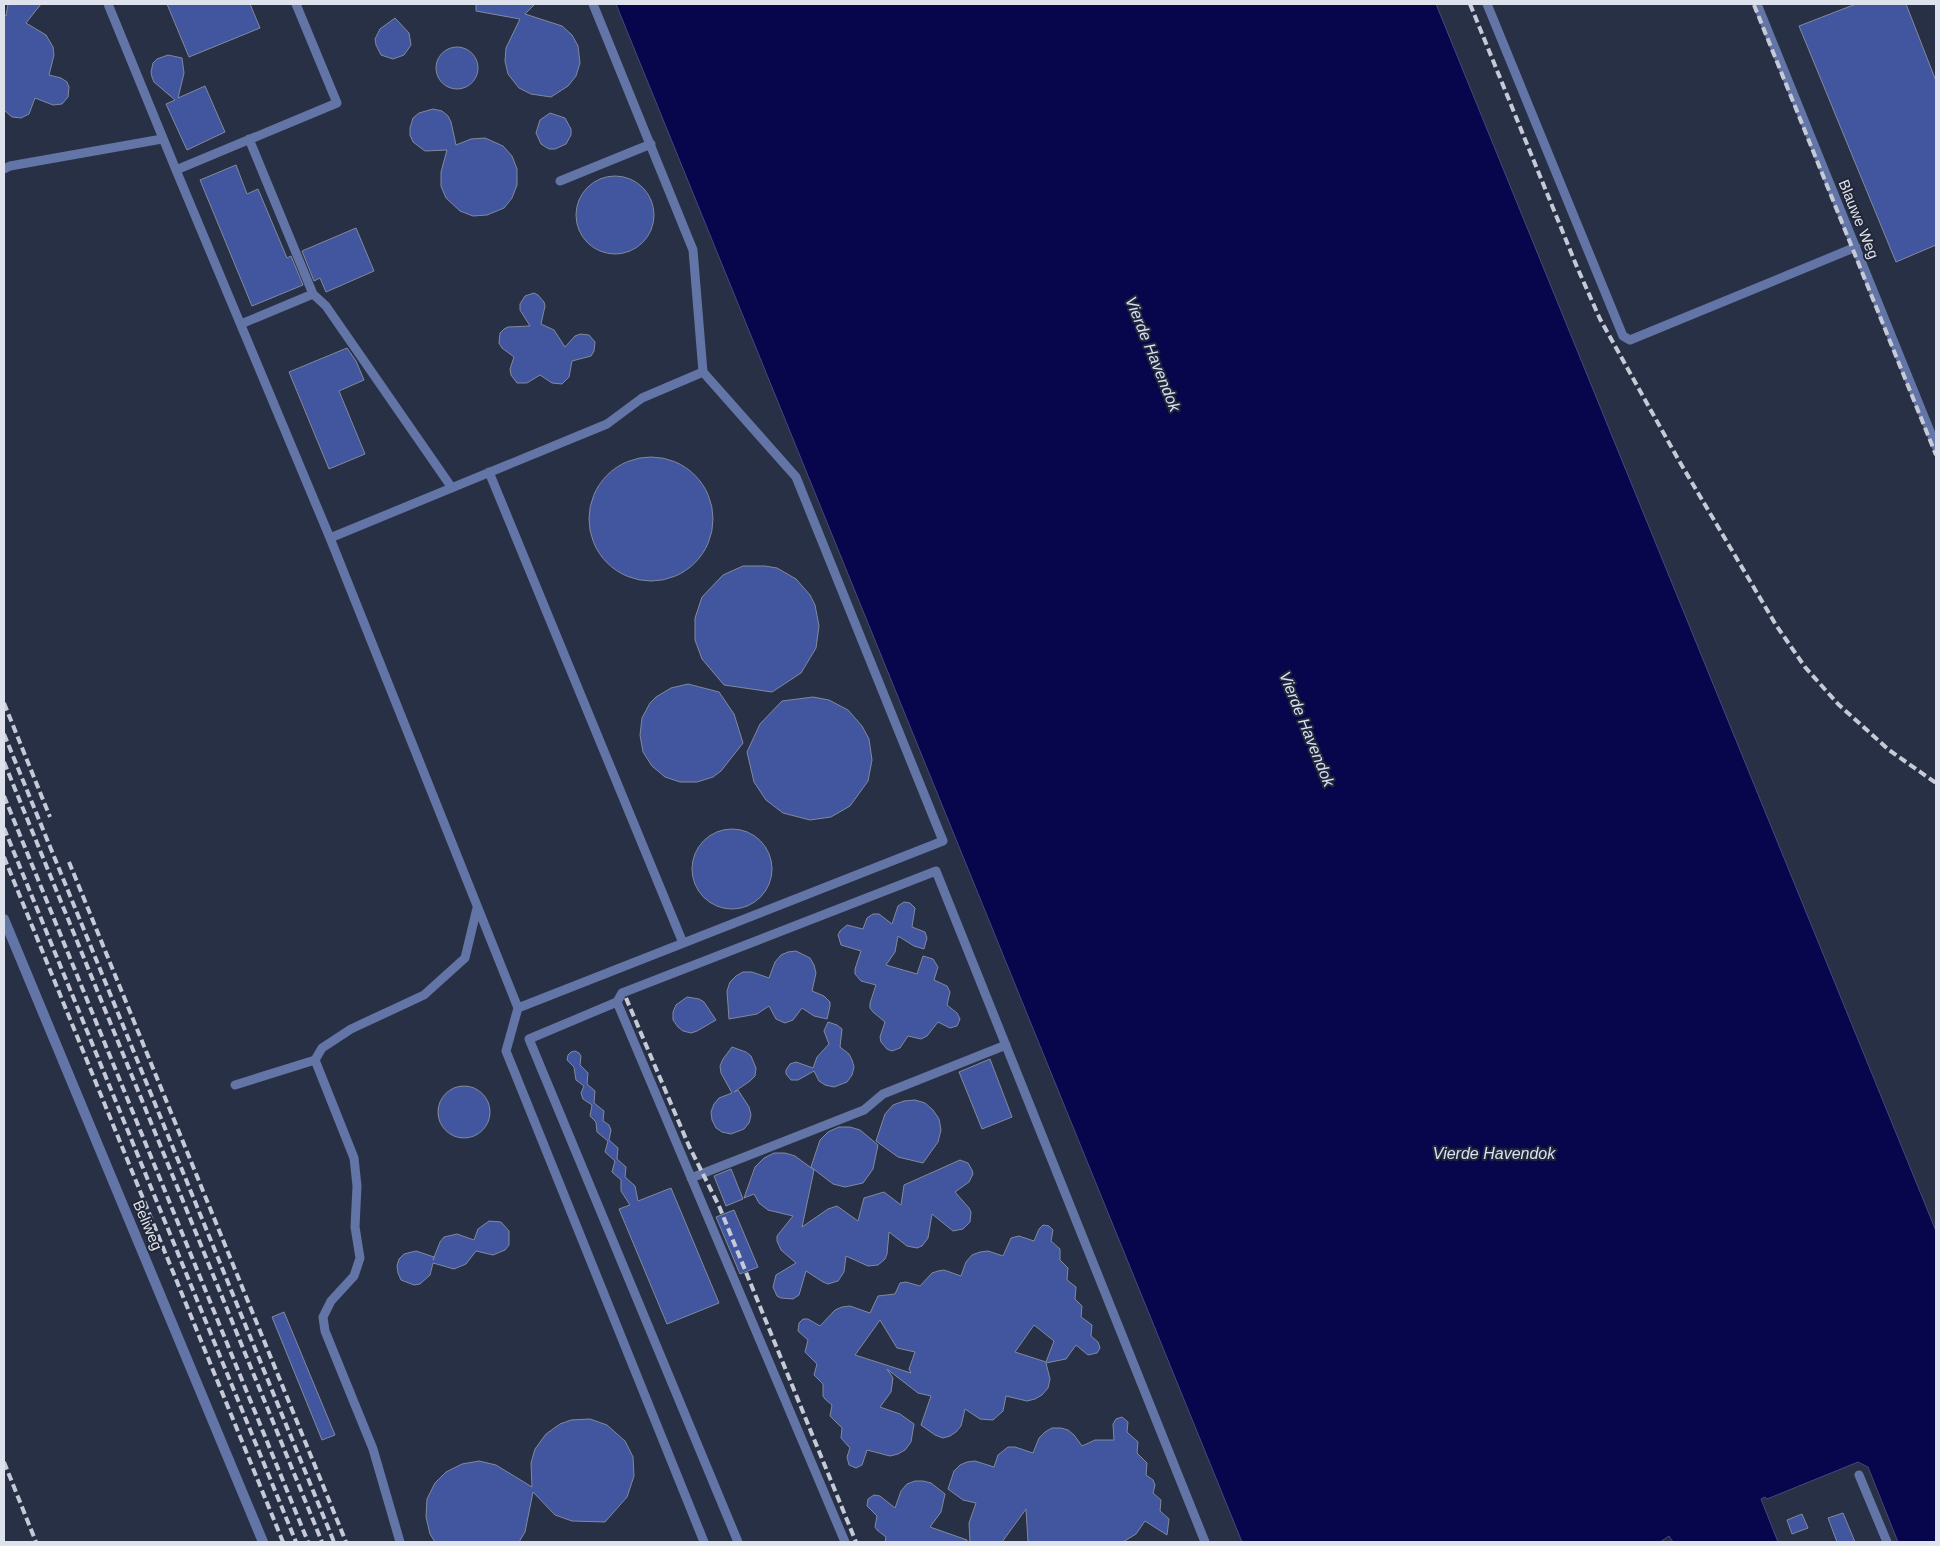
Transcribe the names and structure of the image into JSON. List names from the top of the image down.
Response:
{
  "streets": {
    "street": ["Beliweg"],
    "lane": ["Blauwe Weg"]
  },
  "water": ["Vierde Havendok"]
}
